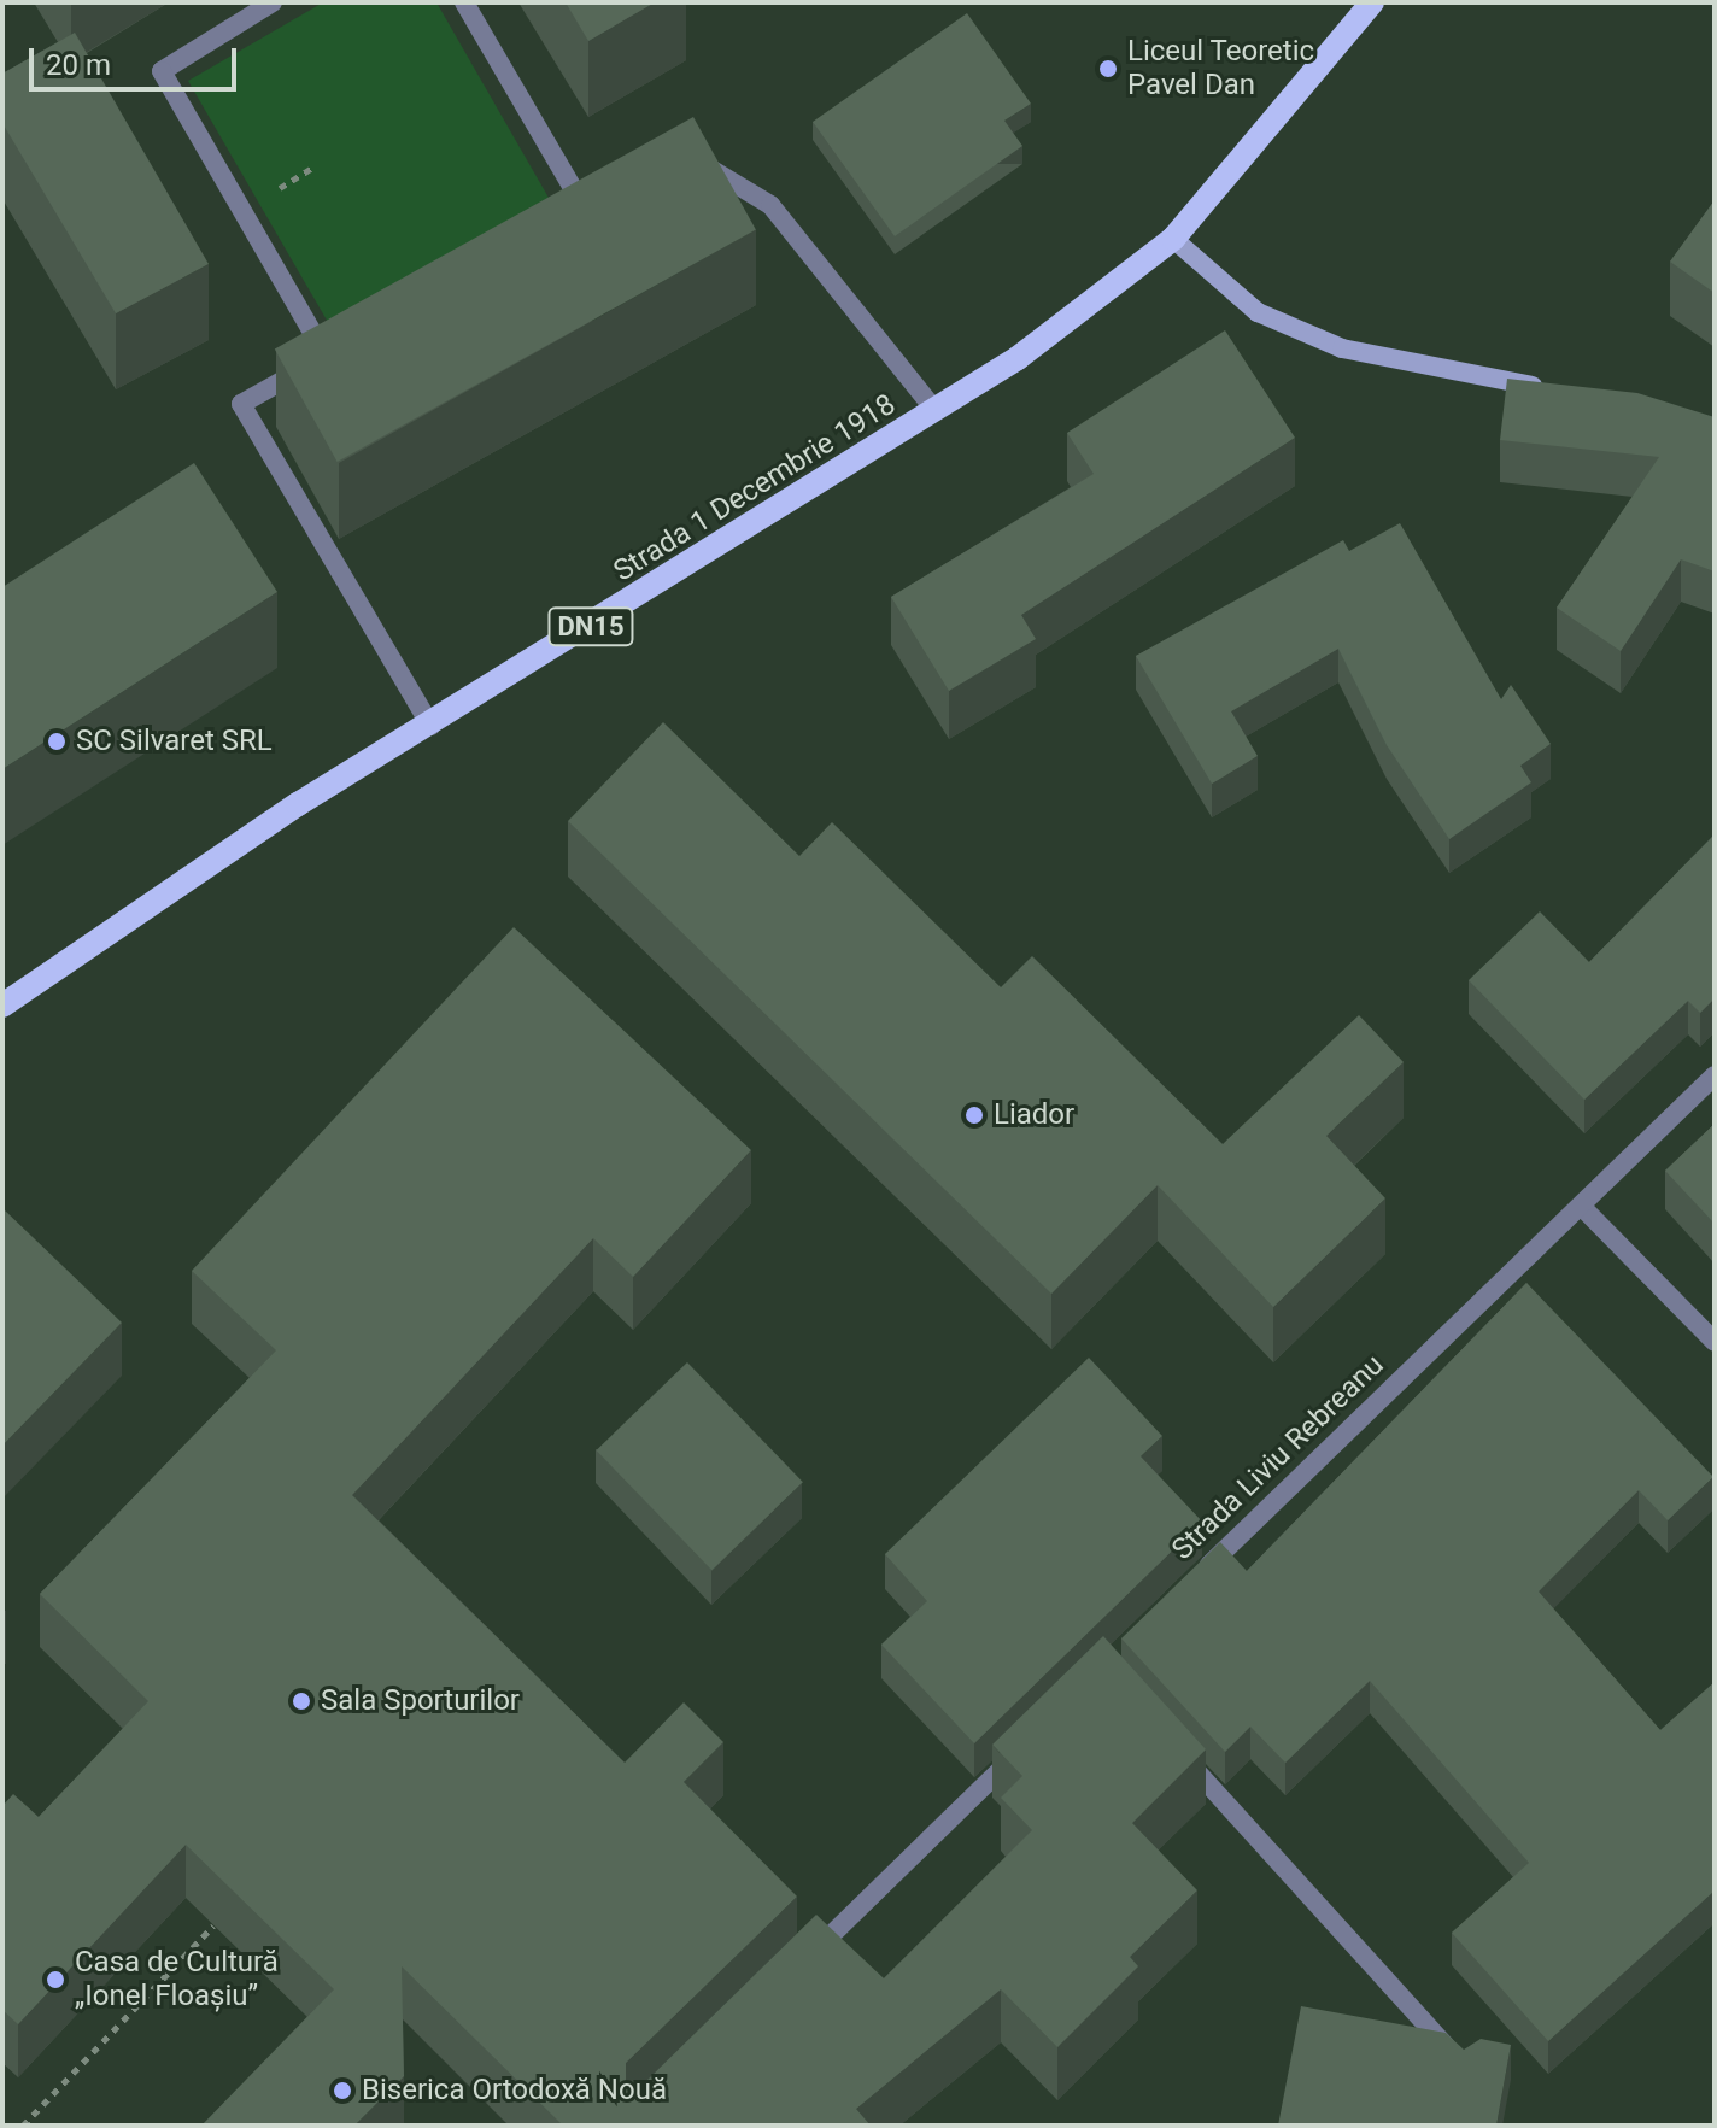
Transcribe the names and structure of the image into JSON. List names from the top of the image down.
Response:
{
  "streets": {
    "main road": ["Strada 1 Decembrie 1918", "DN15"],
    "street": ["Strada Liviu Rebreanu"]
  },
  "places": [
    "Liceul Teoretic Pavel Dan",
    "SC Silvaret SRL",
    "Liador",
    "Sala Sporturilor",
    "Casa de Cultură „Ionel Floașiu”",
    "Biserica Ortodoxă Nouă"
  ],
  "scale_bar": "20 m"
}
